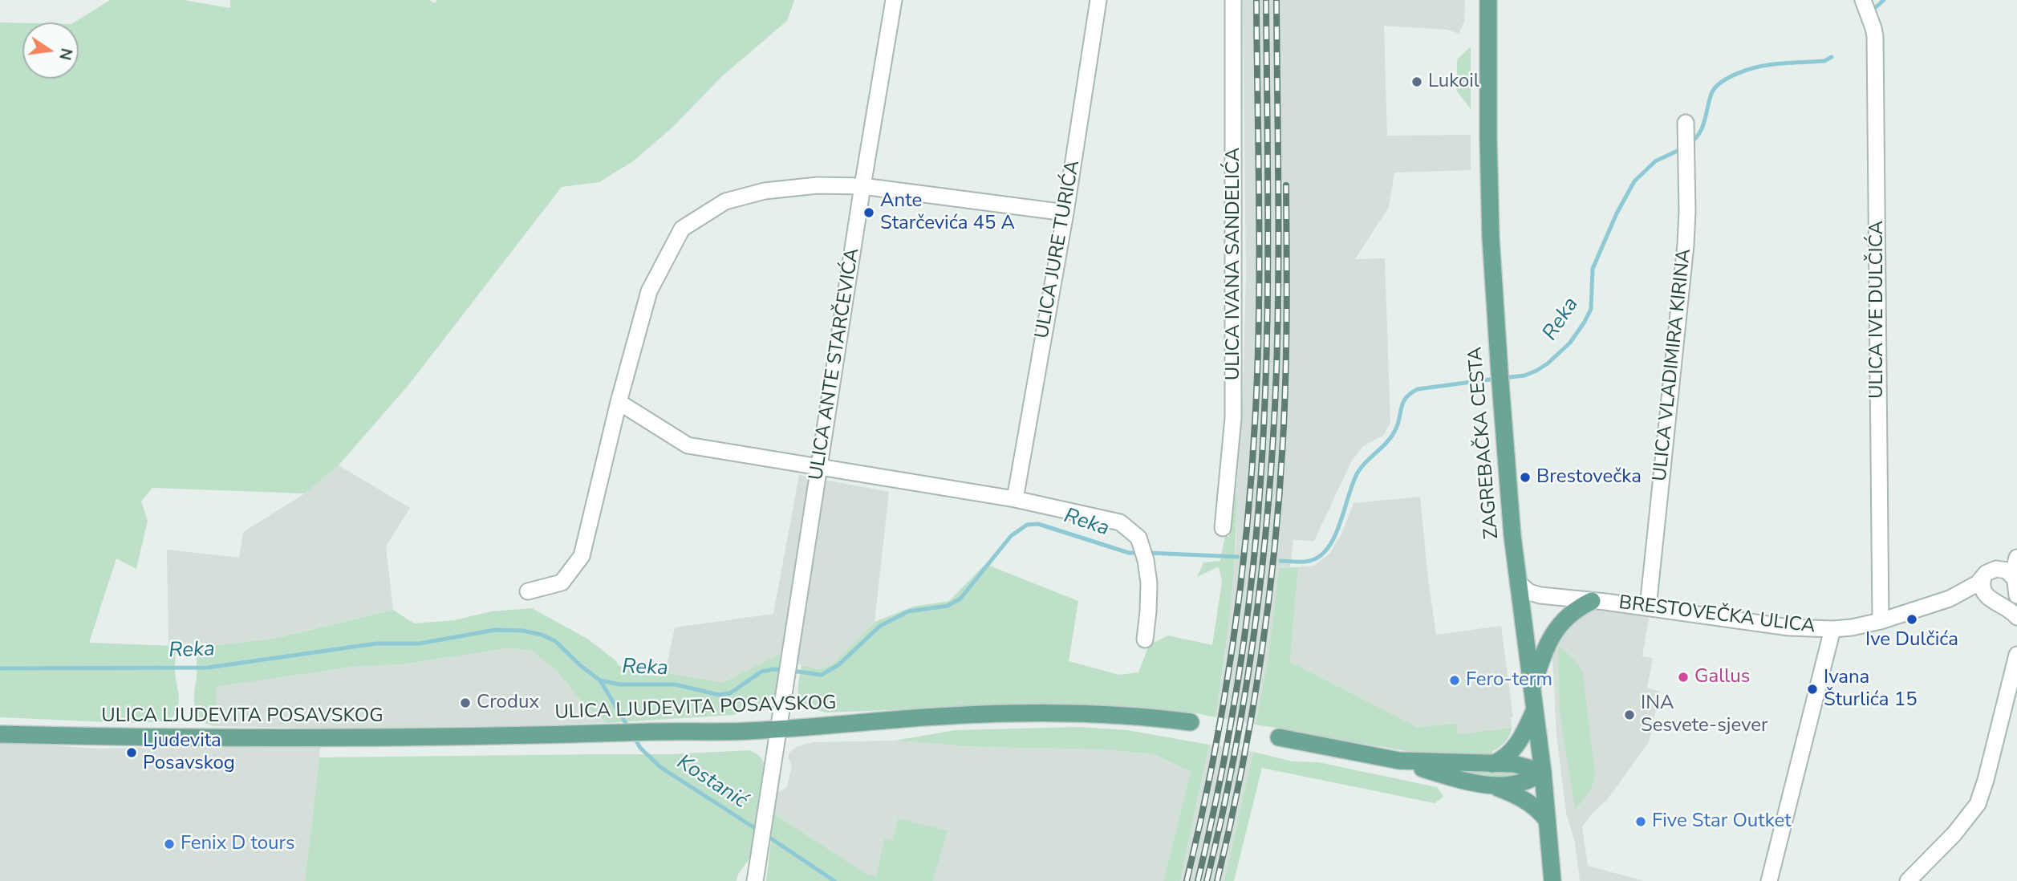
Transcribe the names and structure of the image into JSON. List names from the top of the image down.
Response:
{
  "streets": {
    "main road": ["ZAGREBAČKA CESTA", "ULICA LJUDEVITA POSAVSKOG"],
    "street": [
      "ULICA JURE TURIĆA",
      "ULICA IVANA SANDELIĆA",
      "ULICA IVE DULČIĆA",
      "ULICA ANTE STARČEVIĆA",
      "ULICA VLADIMIRA KIRINA",
      "BRESTOVEČKA ULICA"
    ]
  },
  "crossings": [
    ["ULICA IVE DULČIĆA", "BRESTOVEČKA ULICA"],
    ["ULICA ANTE STARČEVIĆA", "ULICA LJUDEVITA POSAVSKOG"],
    ["ULICA VLADIMIRA KIRINA", "BRESTOVEČKA ULICA"],
    ["ZAGREBAČKA CESTA", "BRESTOVEČKA ULICA"]
  ],
  "water": ["Reka", "Kostanić"],
  "places": [
    "Lukoil",
    "Ante Starčevića 45 A",
    "Brestovečka",
    "Ive Dulčića",
    "Gallus",
    "Fero-term",
    "Ivana Šturlića 15",
    "Crodux",
    "INA Sesvete-sjever",
    "Ljudevita Posavskog",
    "Five Star Outket",
    "Fenix D tours"
  ],
  "north": "right"
}
